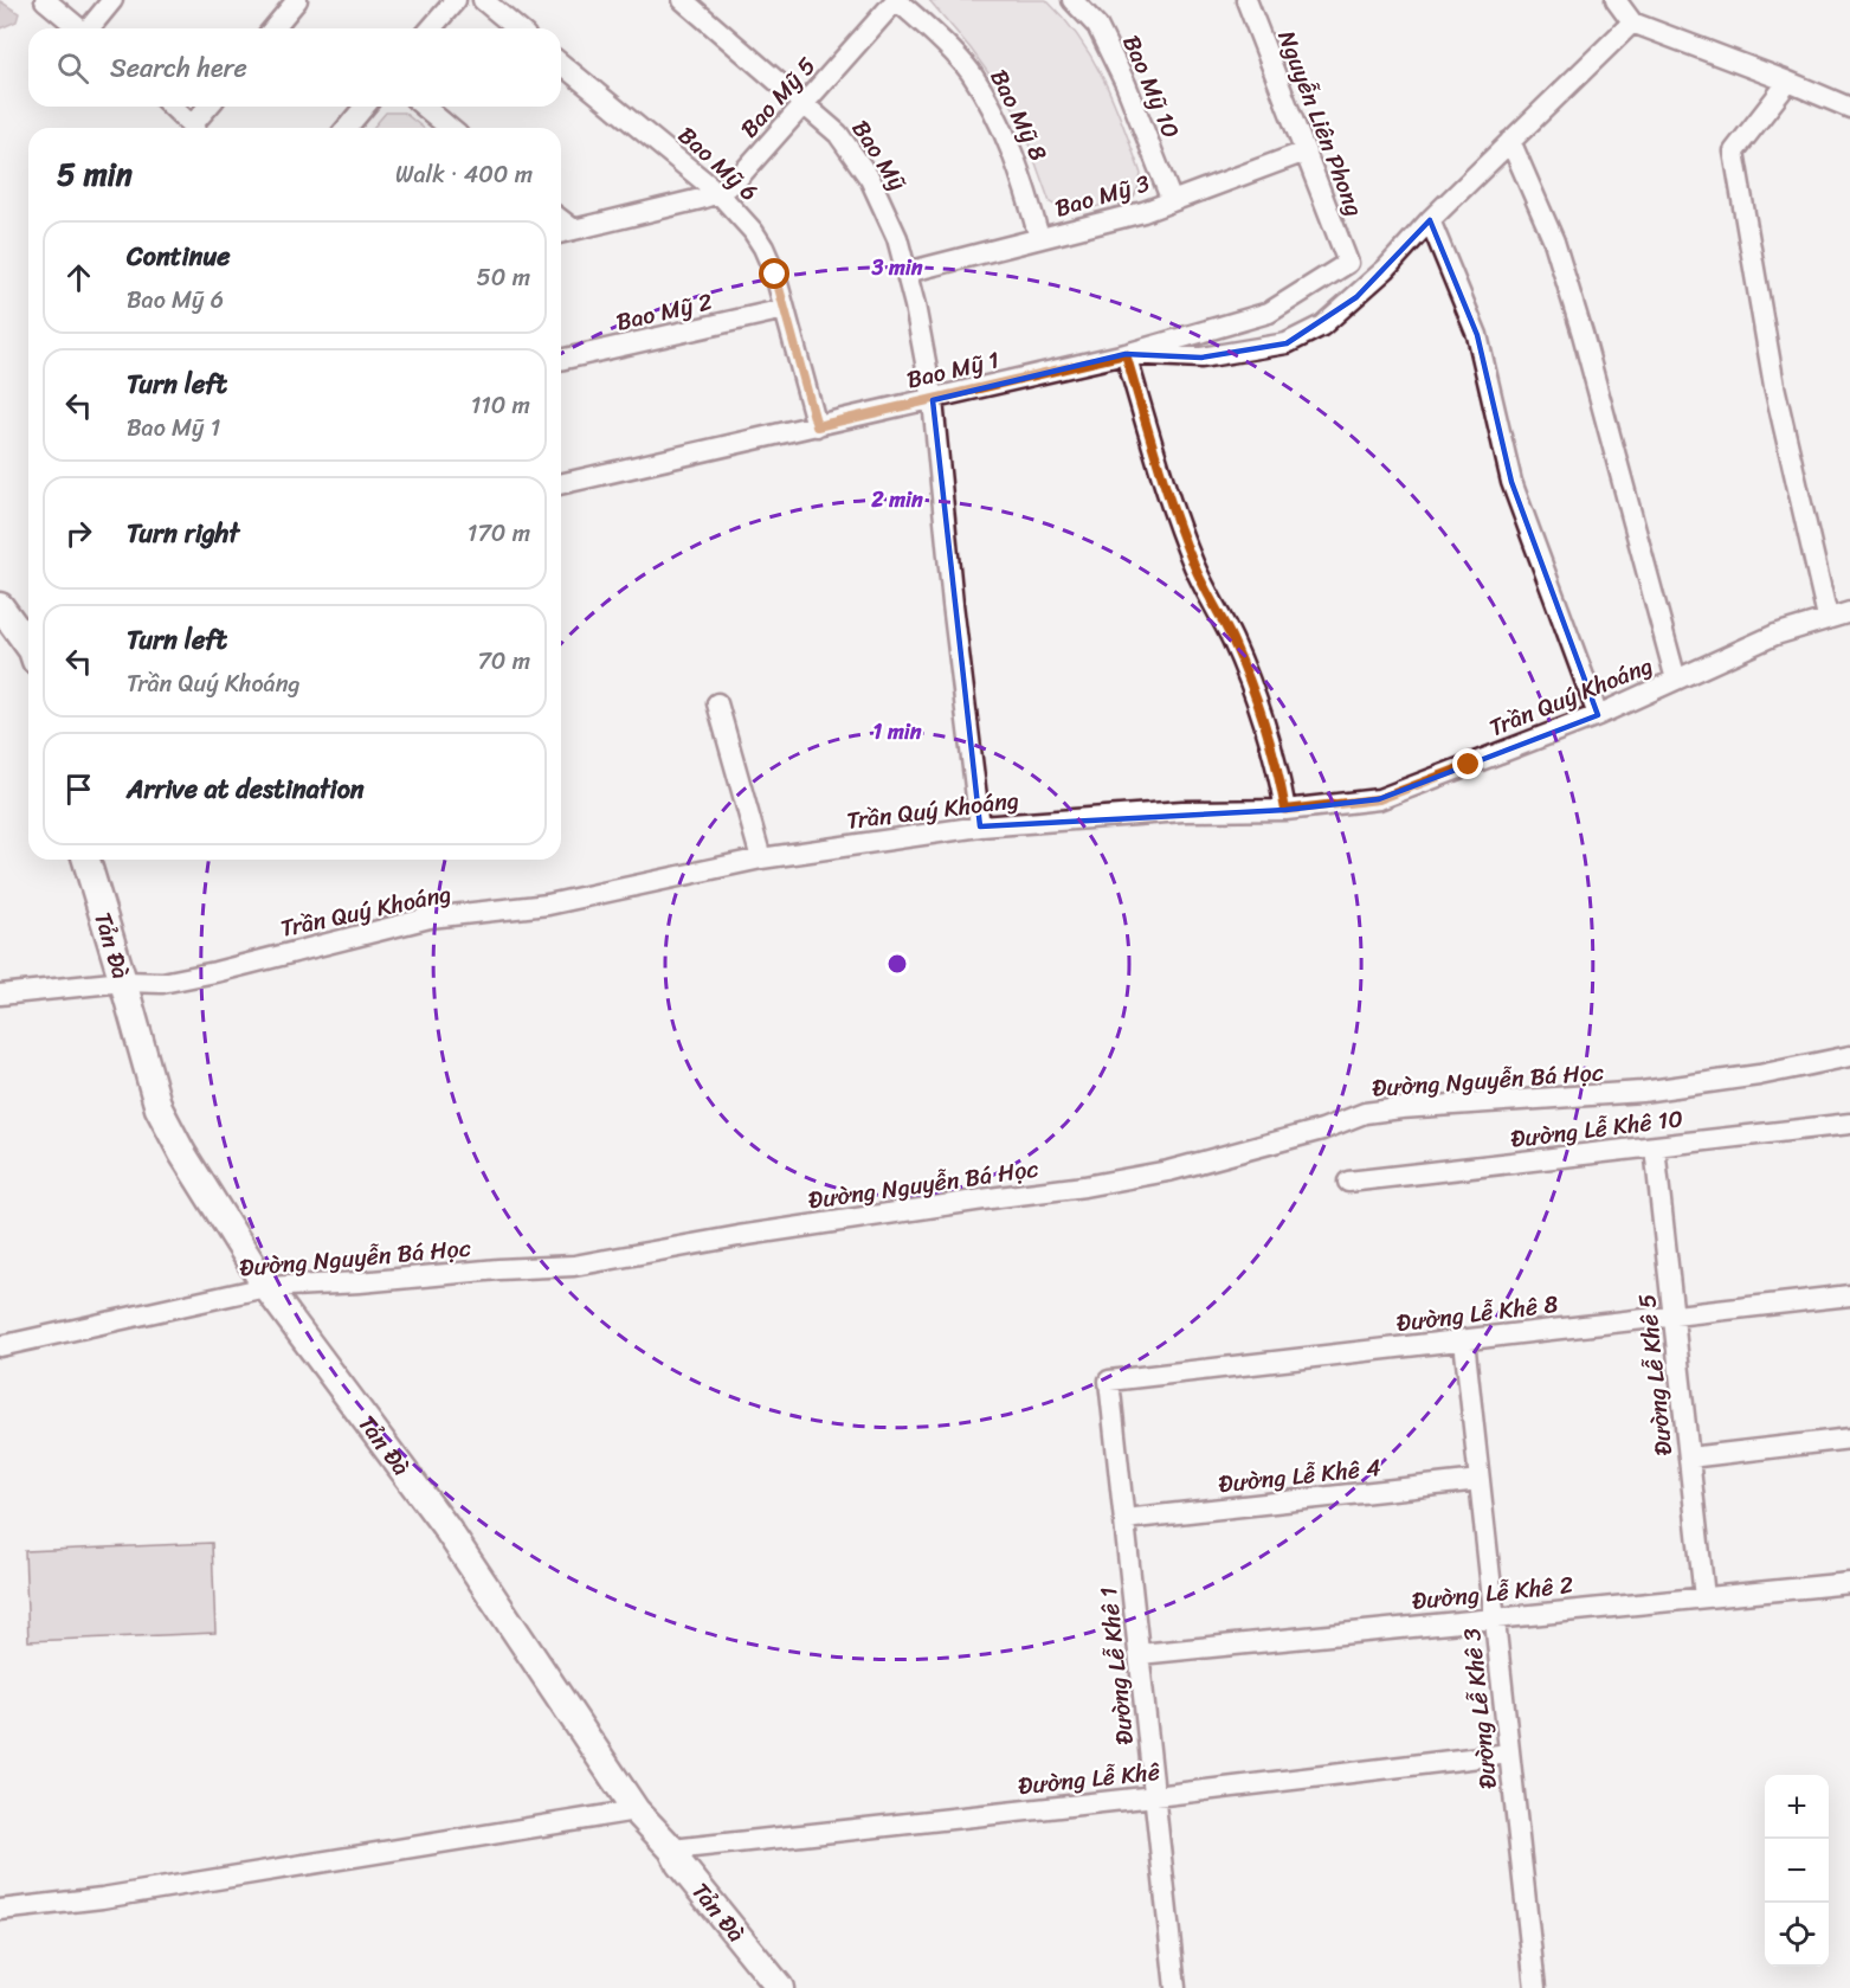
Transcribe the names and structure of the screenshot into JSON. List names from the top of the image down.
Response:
{
  "streets": {
    "main road": ["Tản Đà"],
    "street": [
      "Bao Mỹ 10",
      "Bao Mỹ 5",
      "Bao Mỹ 8",
      "Nguyễn Liên Phong",
      "Bao Mỹ",
      "Bao Mỹ 6",
      "Bao Mỹ 3",
      "Bao Mỹ 2",
      "Bao Mỹ 1",
      "Trần Quý Khoáng",
      "Đường Nguyễn Bá Học",
      "Đường Lễ Khê 10",
      "Đường Lễ Khê 8",
      "Đường Lễ Khê 5",
      "Đường Lễ Khê 4",
      "Đường Lễ Khê 2",
      "Đường Lễ Khê 1",
      "Đường Lễ Khê 3",
      "Đường Lễ Khê"
    ]
  },
  "crossings": [
    ["Bao Mỹ 10", "Bao Mỹ 3"],
    ["Bao Mỹ 5", "Bao Mỹ 8"],
    ["Bao Mỹ 5", "Bao Mỹ"],
    ["Bao Mỹ 5", "Bao Mỹ 6"],
    ["Bao Mỹ 8", "Bao Mỹ 3"],
    ["Nguyễn Liên Phong", "Bao Mỹ 3"],
    ["Nguyễn Liên Phong", "Bao Mỹ 1"],
    ["Bao Mỹ", "Bao Mỹ 3"],
    ["Bao Mỹ", "Bao Mỹ 1"],
    ["Bao Mỹ", "Trần Quý Khoáng"],
    ["Bao Mỹ 6", "Bao Mỹ 2"],
    ["Bao Mỹ 6", "Bao Mỹ 1"],
    ["Trần Quý Khoáng", "Tản Đà"],
    ["Tản Đà", "Đường Nguyễn Bá Học"],
    ["Tản Đà", "Đường Lễ Khê"],
    ["Đường Lễ Khê 10", "Đường Lễ Khê 5"],
    ["Đường Lễ Khê 8", "Đường Lễ Khê 5"],
    ["Đường Lễ Khê 8", "Đường Lễ Khê 1"],
    ["Đường Lễ Khê 8", "Đường Lễ Khê 3"],
    ["Đường Lễ Khê 5", "Đường Lễ Khê 2"],
    ["Đường Lễ Khê 4", "Đường Lễ Khê 1"],
    ["Đường Lễ Khê 4", "Đường Lễ Khê 3"],
    ["Đường Lễ Khê 2", "Đường Lễ Khê 1"],
    ["Đường Lễ Khê 2", "Đường Lễ Khê 3"],
    ["Đường Lễ Khê 1", "Đường Lễ Khê"],
    ["Đường Lễ Khê 3", "Đường Lễ Khê"]
  ],
  "page": {
    "search": "Search here",
    "heading": ["5 min", "Walk · 400 m"],
    "list": [
      ["Continue", "Bao Mỹ 6", "50 m"],
      ["Turn left", "Bao Mỹ 1", "110 m"],
      ["Turn right", "170 m"],
      ["Turn left", "Trần Quý Khoáng", "70 m"],
      "Arrive at destination"
    ],
    "map_buttons": ["+", "−"]
  },
  "rings": ["3 min", "2 min", "1 min"]
}
